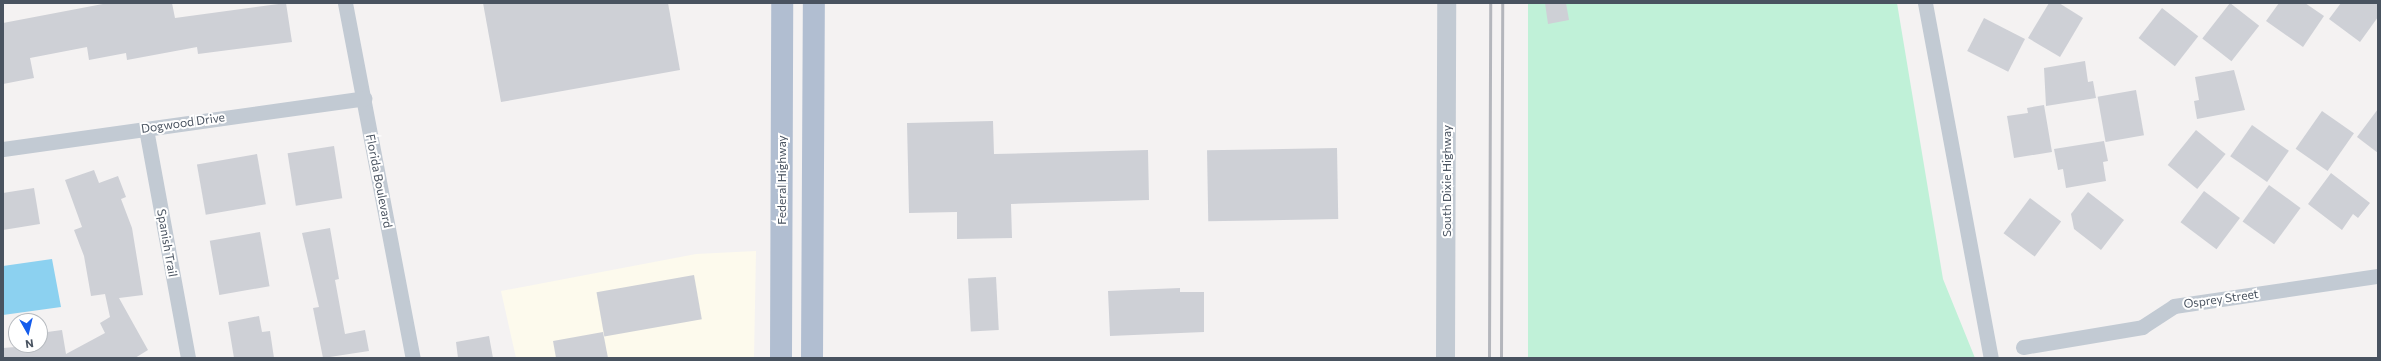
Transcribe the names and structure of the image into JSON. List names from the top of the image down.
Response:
{
  "streets": {
    "main road": ["Federal Highway"],
    "street": [
      "Dogwood Drive",
      "Florida Boulevard",
      "South Dixie Highway",
      "Spanish Trail",
      "Osprey Street"
    ]
  },
  "crossings": [
    ["Dogwood Drive", "Florida Boulevard"],
    ["Dogwood Drive", "Spanish Trail"]
  ],
  "north": "bottom"
}
